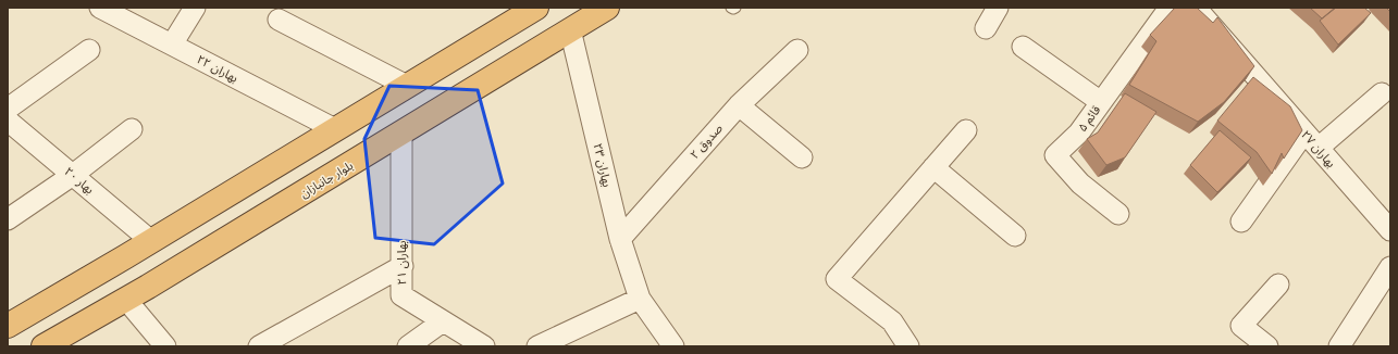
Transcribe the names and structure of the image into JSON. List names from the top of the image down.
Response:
{
  "streets": {
    "highway": ["بلوار جانبازان"],
    "street": [
      "بهاران ۲۲",
      "قائم ۵",
      "صدوق ۲",
      "بهاران ۲۷",
      "بهاران ۲۳",
      "بهار ۲۰",
      "بهاران ۲۱"
    ]
  },
  "crossings": [
    ["صدوق ۲", "بهاران ۲۳"],
    ["بهاران ۲۳", "بلوار جانبازان"],
    ["بلوار جانبازان", "بهاران ۲۱"]
  ]
}
